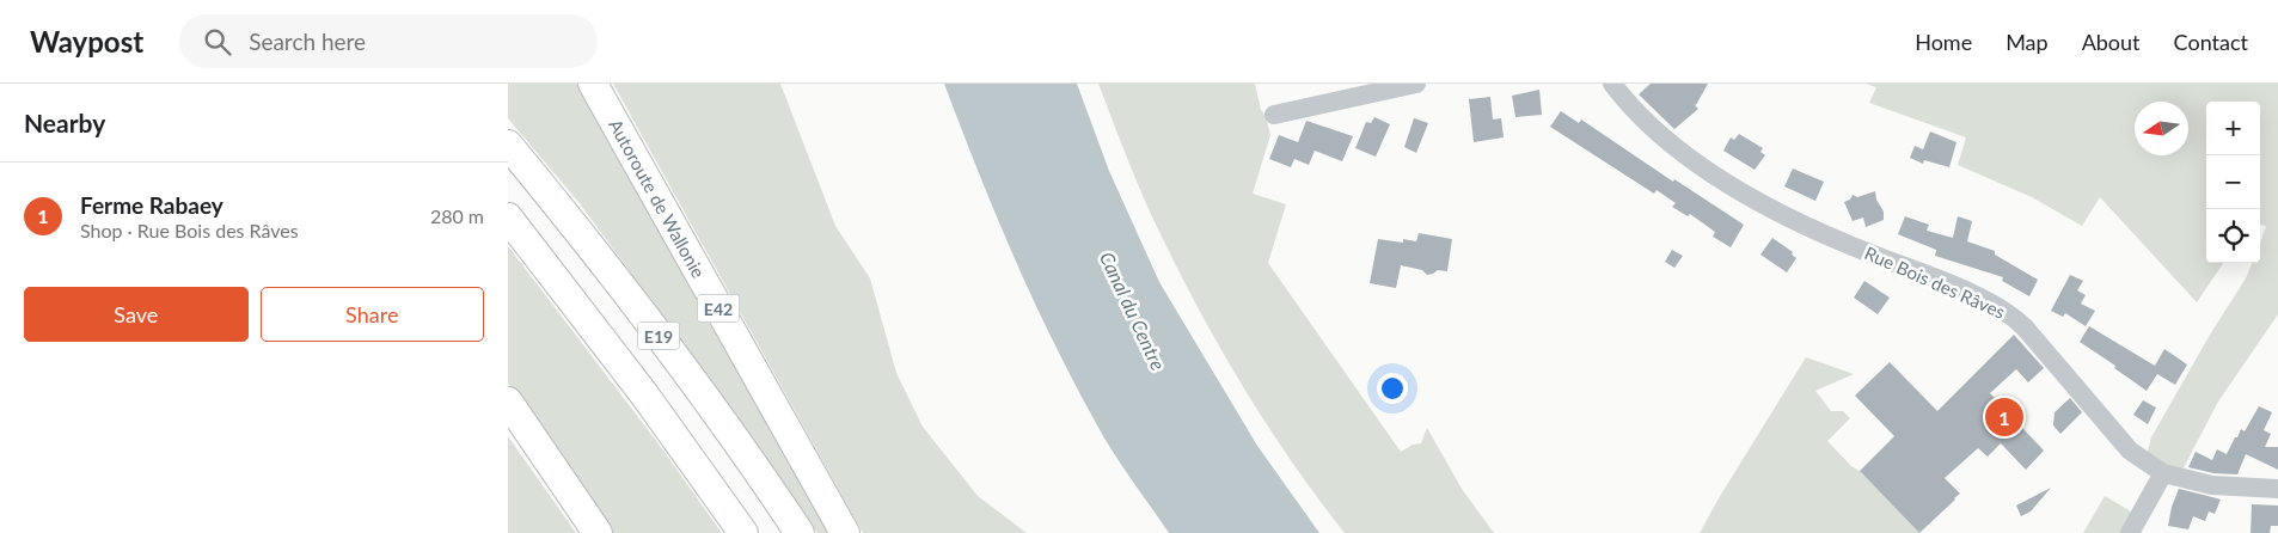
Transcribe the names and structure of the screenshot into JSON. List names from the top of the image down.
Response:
{
  "streets": {
    "highway": ["Autoroute de Wallonie", "E42", "E19"],
    "street": ["Rue Bois des Râves"]
  },
  "water": ["Canal du Centre"],
  "north": "left",
  "page": {
    "header": "Waypost",
    "search": "Search here",
    "nav": [
      "Home",
      "Map",
      "About",
      "Contact"
    ],
    "heading": "Nearby",
    "map_buttons": ["+", "−"],
    "list": [
      {
        "mark": "1",
        "name": "Ferme Rabaey",
        "note": "Shop · Rue Bois des Râves",
        "value": "280 m"
      }
    ],
    "buttons": ["Save", "Share"],
    "pins": "1"
  }
}
